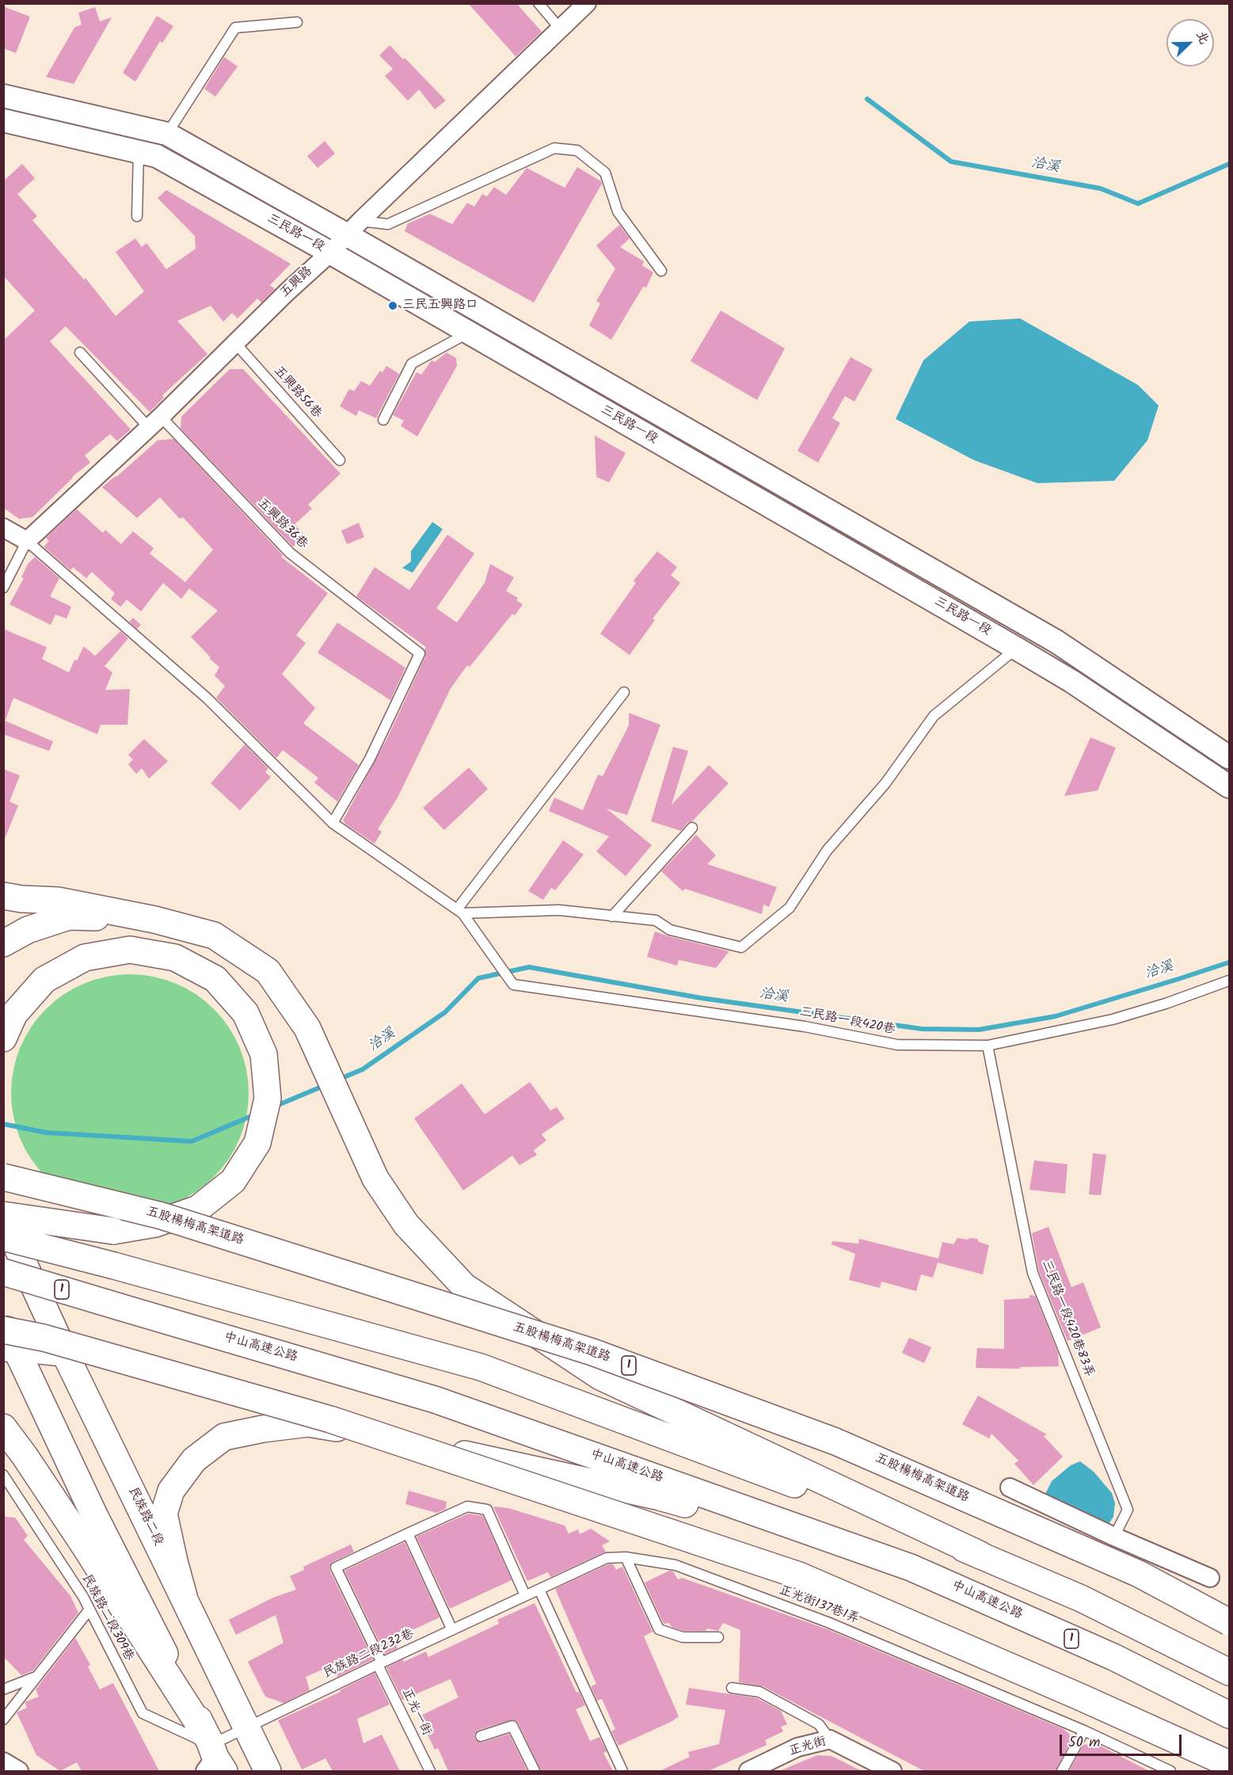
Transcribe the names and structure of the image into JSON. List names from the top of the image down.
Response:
{
  "streets": {
    "main road": [
      "五股楊梅高架道路",
      "1",
      "中山高速公路",
      "民族路二段"
    ],
    "street": ["三民路一段", "五興路", "正光街"],
    "lane": [
      "五興路56巷",
      "五興路36巷",
      "三民路一段420巷",
      "三民路一段420巷83弄",
      "正光街137巷1弄",
      "民族路二段309巷",
      "民族路二段232巷",
      "正光一街"
    ]
  },
  "crossings": [
    ["三民路一段", "五興路"],
    ["五興路", "五興路56巷"],
    ["五興路", "五興路36巷"],
    ["五興路", "三民路一段420巷"],
    ["五興路36巷", "三民路一段420巷"],
    ["三民路一段420巷", "三民路一段420巷83弄"],
    ["中山高速公路", "民族路二段"],
    ["民族路二段", "民族路二段232巷"],
    ["正光街137巷1弄", "民族路二段232巷"],
    ["民族路二段309巷", "民族路二段232巷"],
    ["民族路二段232巷", "正光一街"]
  ],
  "water": ["洽溪"],
  "places": ["三民五興路口"],
  "scale_bar": "50 m",
  "north": "top right"
}
